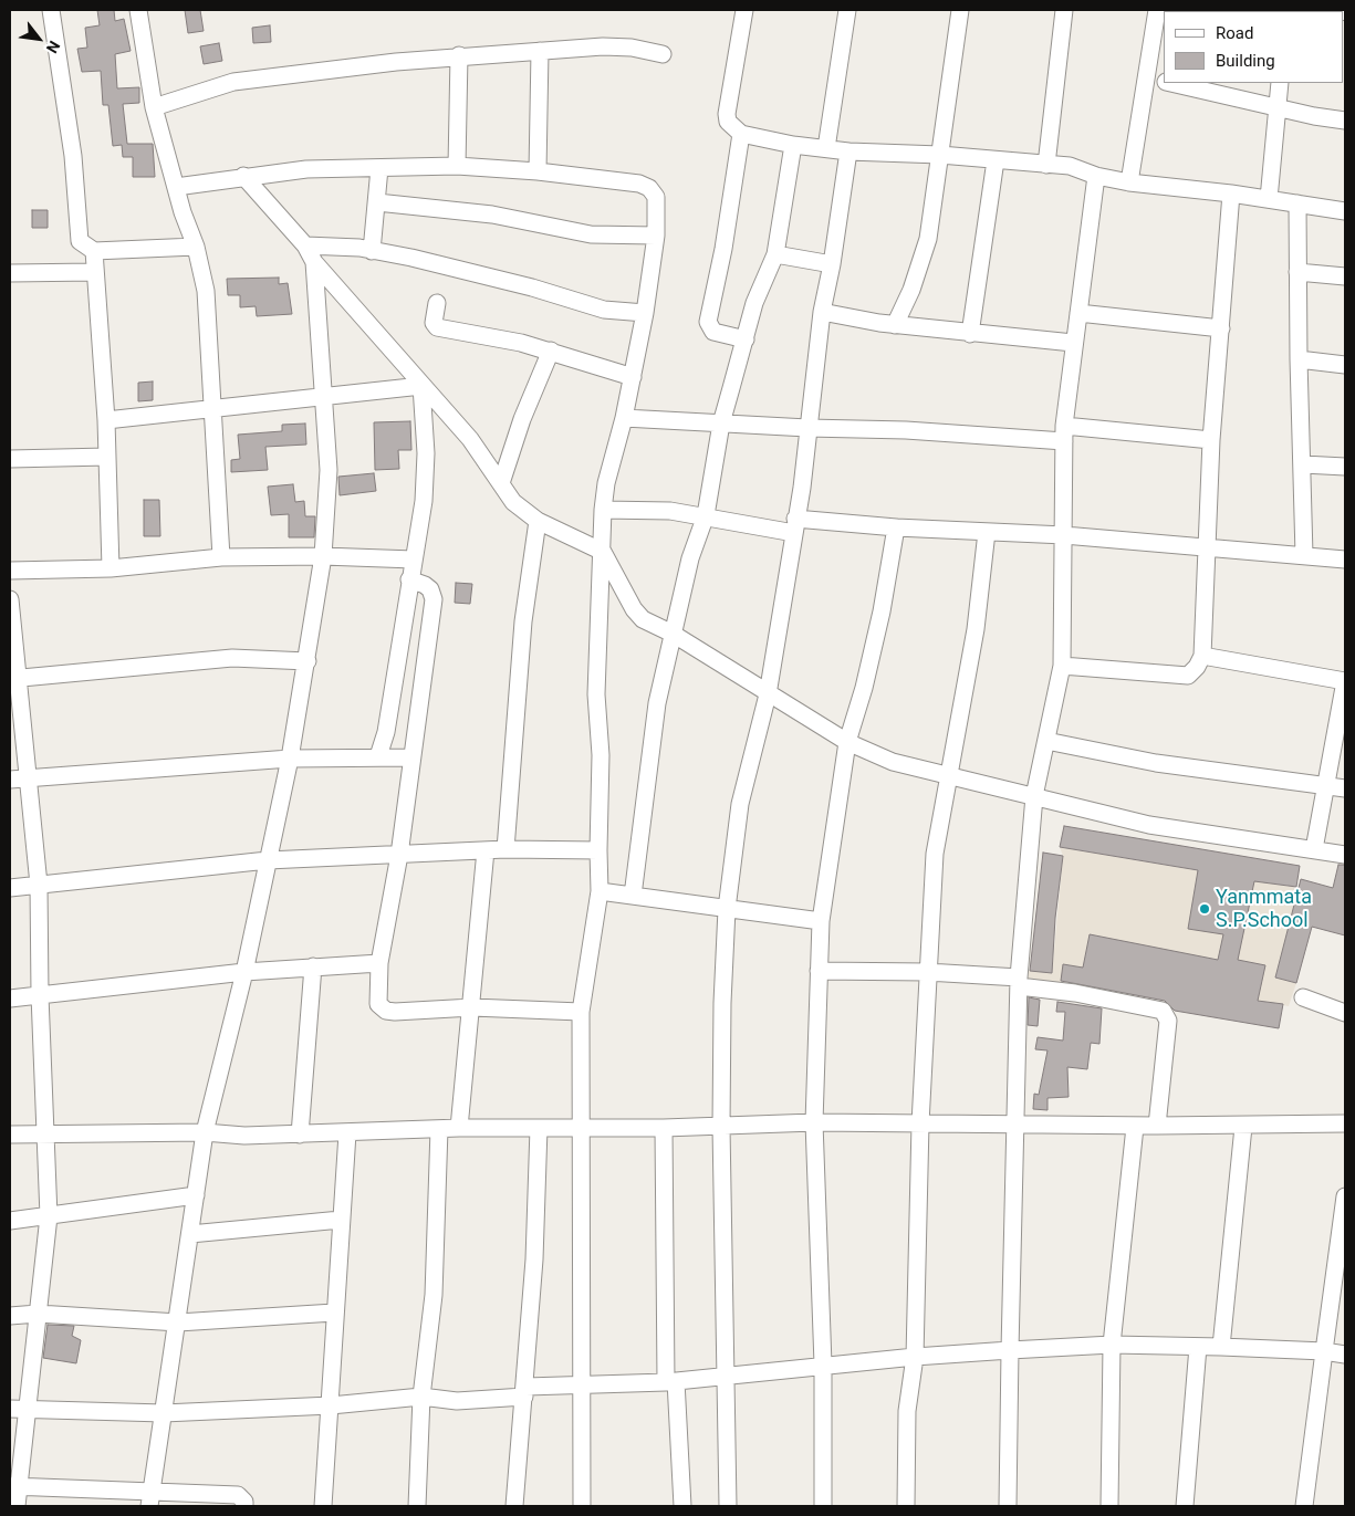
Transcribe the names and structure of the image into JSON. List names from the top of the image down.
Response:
{
  "places": ["Yanmmata S.P.School"],
  "legend": ["Road", "Building"],
  "north": "bottom right"
}
